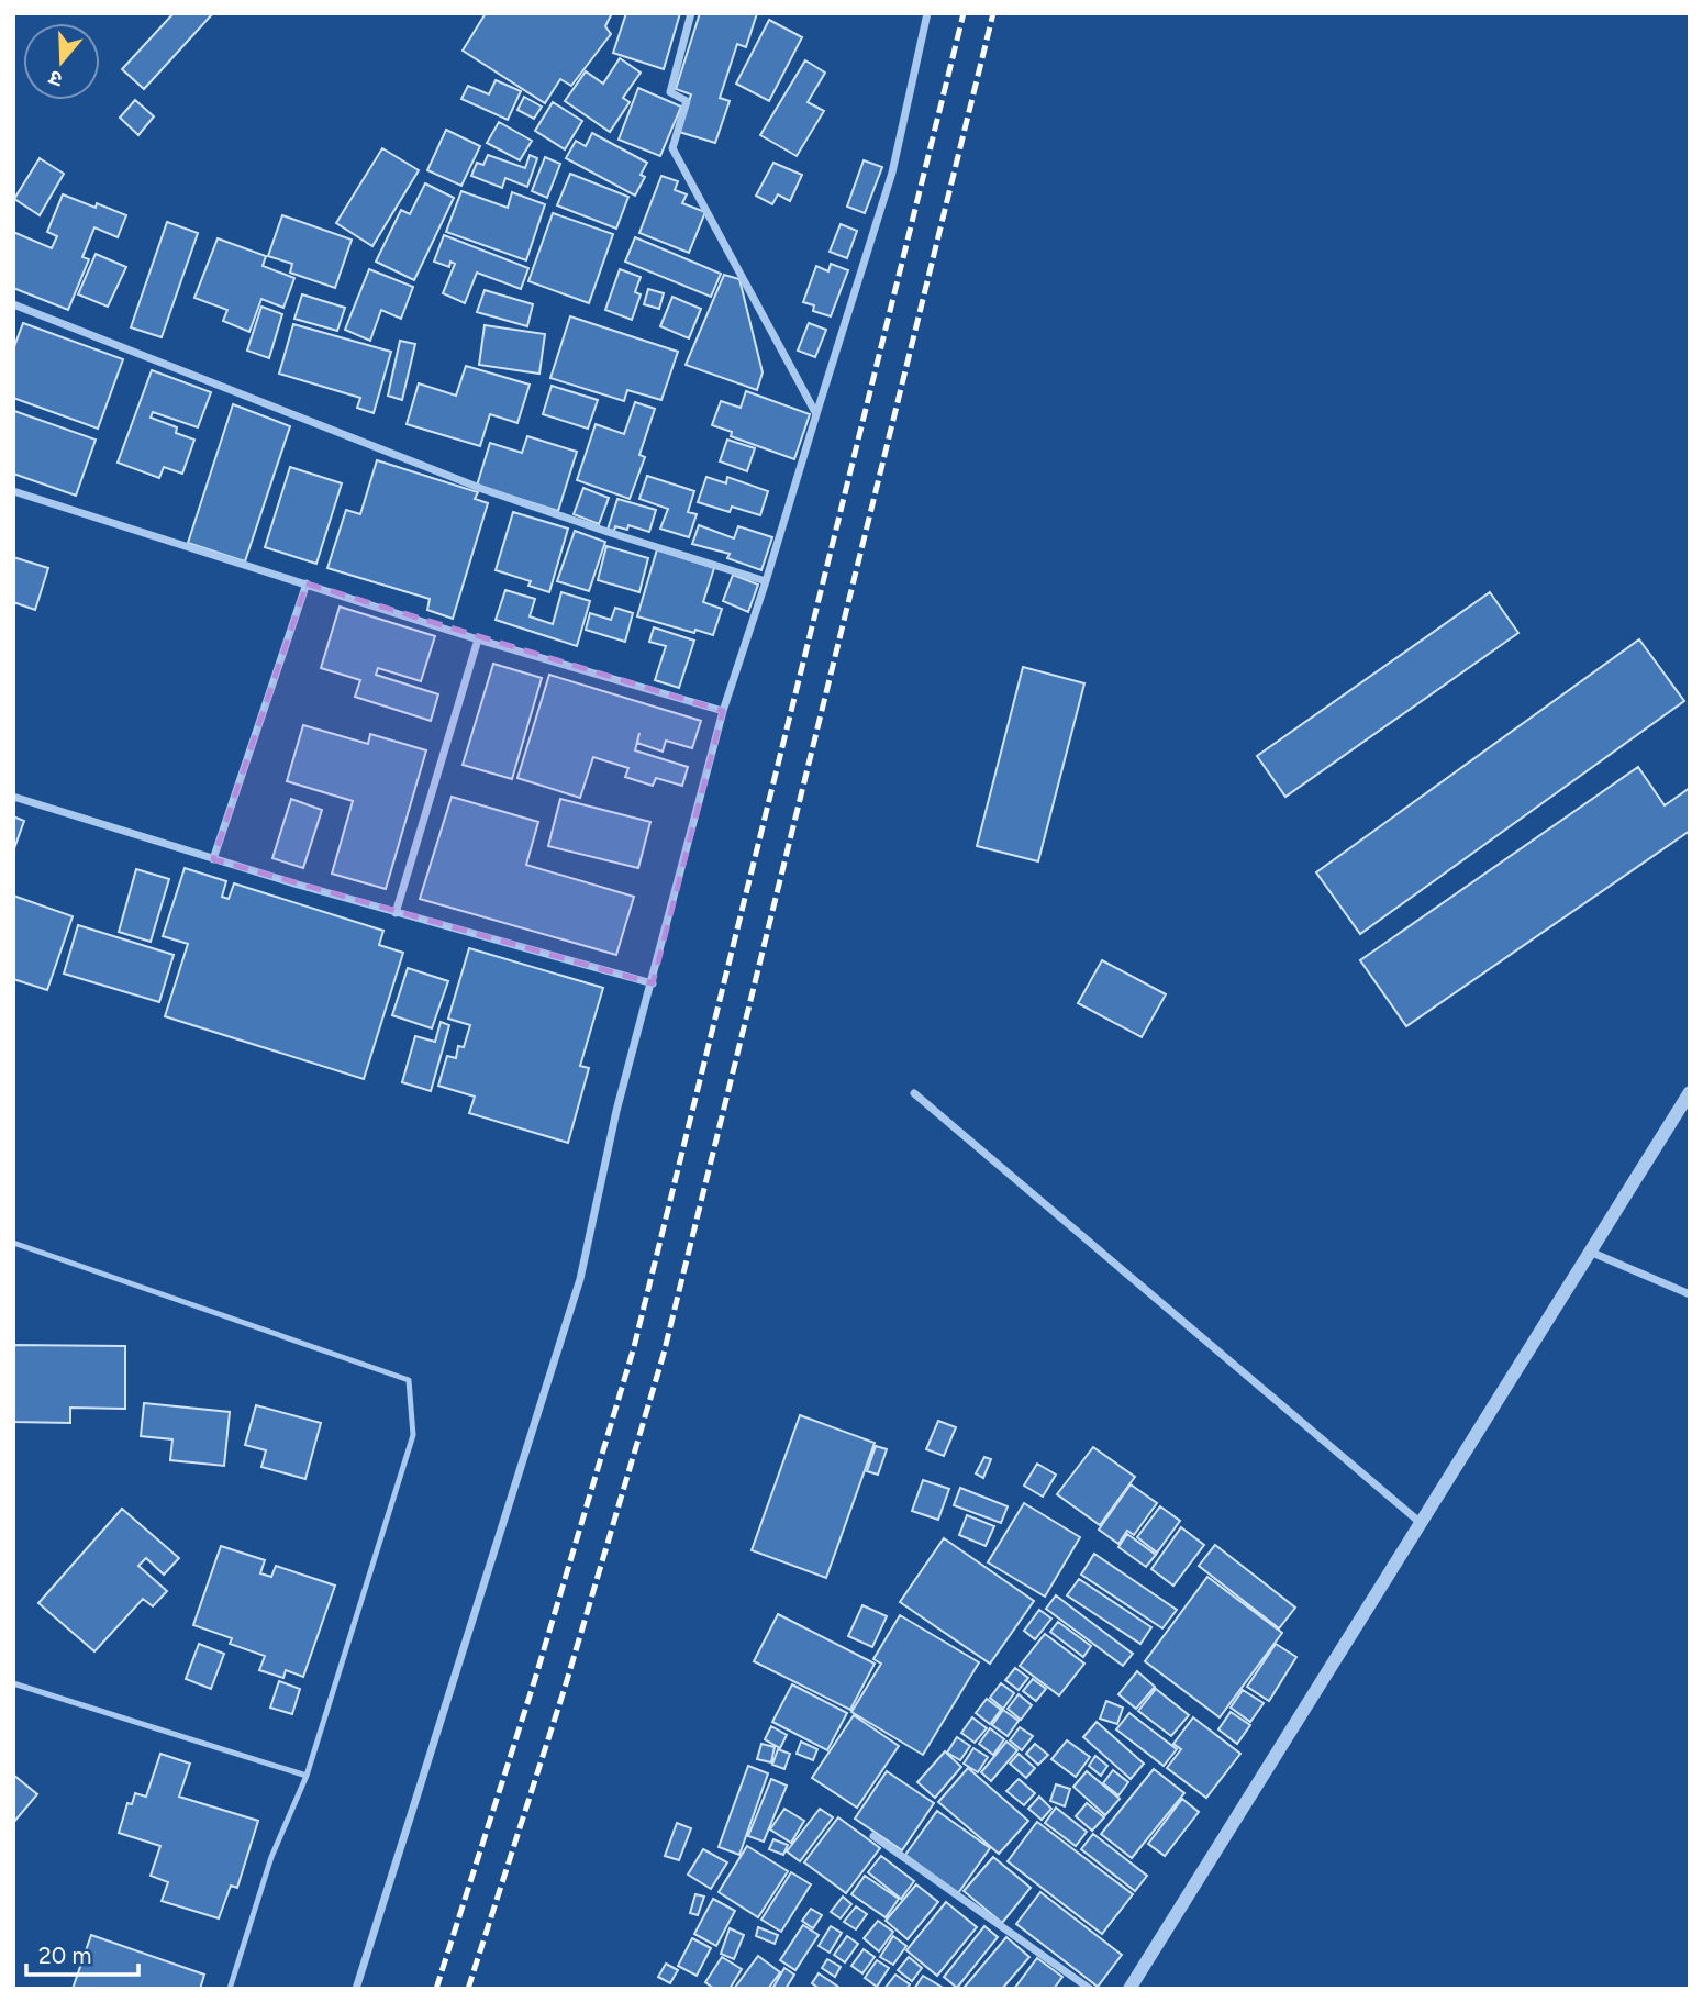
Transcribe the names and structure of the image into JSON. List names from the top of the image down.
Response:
{
  "scale_bar": "20 m",
  "north": "bottom"
}
